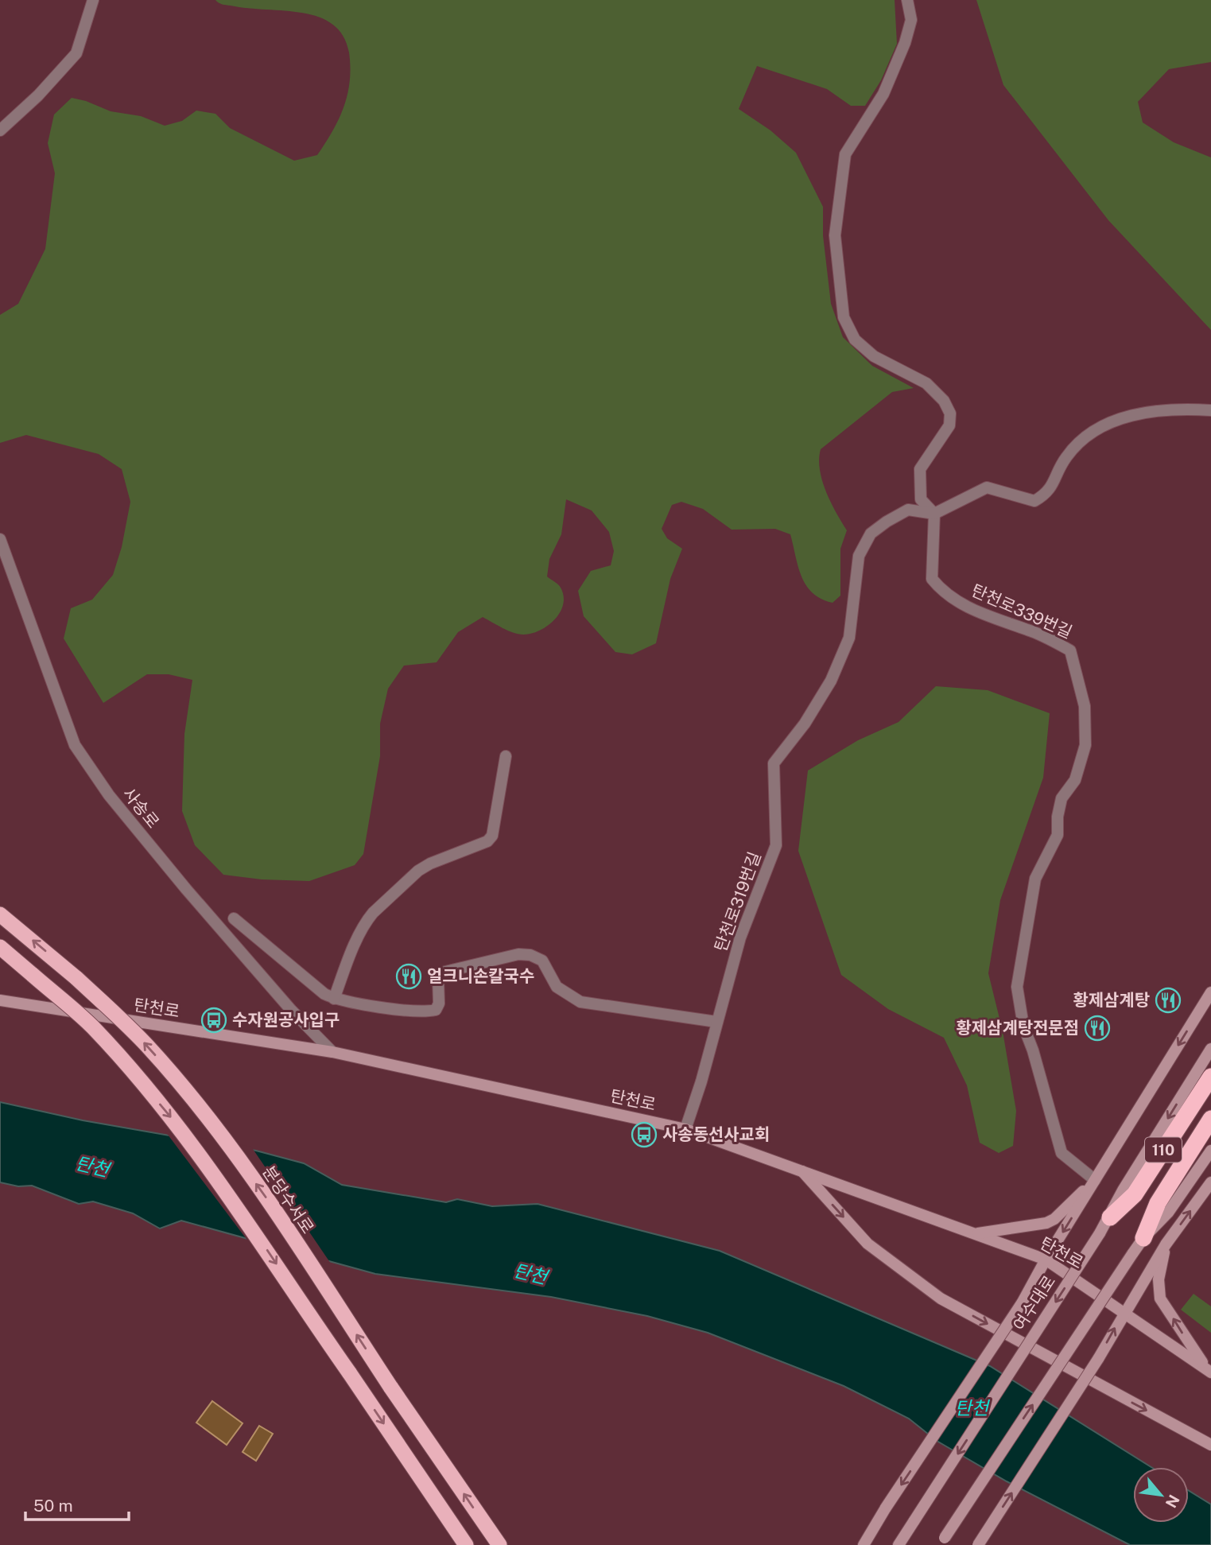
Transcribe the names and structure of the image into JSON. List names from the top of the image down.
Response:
{
  "streets": {
    "highway": ["110", "분당수서로"],
    "main road": ["탄천로", "여수대로"],
    "street": ["탄천로339번길", "사송로", "탄천로319번길"]
  },
  "crossings": [
    ["탄천로339번길", "탄천로319번길"],
    ["사송로", "탄천로"],
    ["탄천로319번길", "탄천로"],
    ["110", "여수대로"]
  ],
  "water": ["탄천"],
  "places": {
    "restaurant": ["얼크니손칼국수", "황제삼계탕", "황제삼계탕전문점"],
    "bus stop": ["수자원공사입구", "사송동선사교회"]
  },
  "scale_bar": "50 m",
  "north": "bottom right"
}
